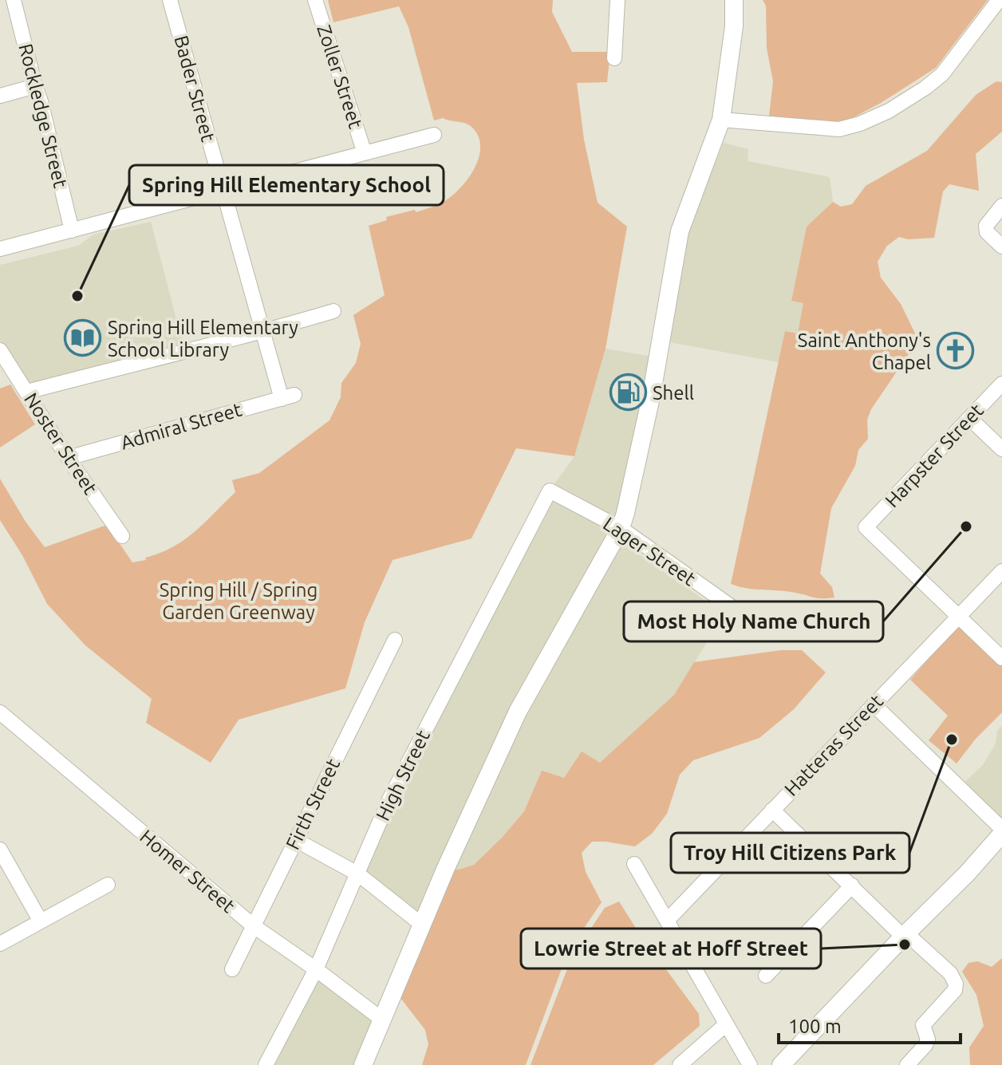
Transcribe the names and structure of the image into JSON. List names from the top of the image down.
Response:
{
  "streets": {
    "street": [
      "Zoller Street",
      "Bader Street",
      "Rockledge Street",
      "Admiral Street",
      "Noster Street",
      "Harpster Street",
      "Lager Street",
      "Hatteras Street",
      "High Street",
      "Firth Street",
      "Homer Street"
    ]
  },
  "crossings": [
    ["Bader Street", "Admiral Street"],
    ["Admiral Street", "Noster Street"],
    ["Harpster Street", "Hatteras Street"],
    ["Lager Street", "High Street"],
    ["High Street", "Homer Street"],
    ["Firth Street", "Homer Street"]
  ],
  "parks": ["Spring Hill / Spring Garden Greenway"],
  "places": {
    "other": [
      "Spring Hill Elementary School",
      "Most Holy Name Church",
      "Troy Hill Citizens Park",
      "Lowrie Street at Hoff Street"
    ],
    "library": ["Spring Hill Elementary School Library"],
    "church": ["Saint Anthony's Chapel"],
    "fuel station": ["Shell"]
  },
  "scale_bar": "100 m"
}
